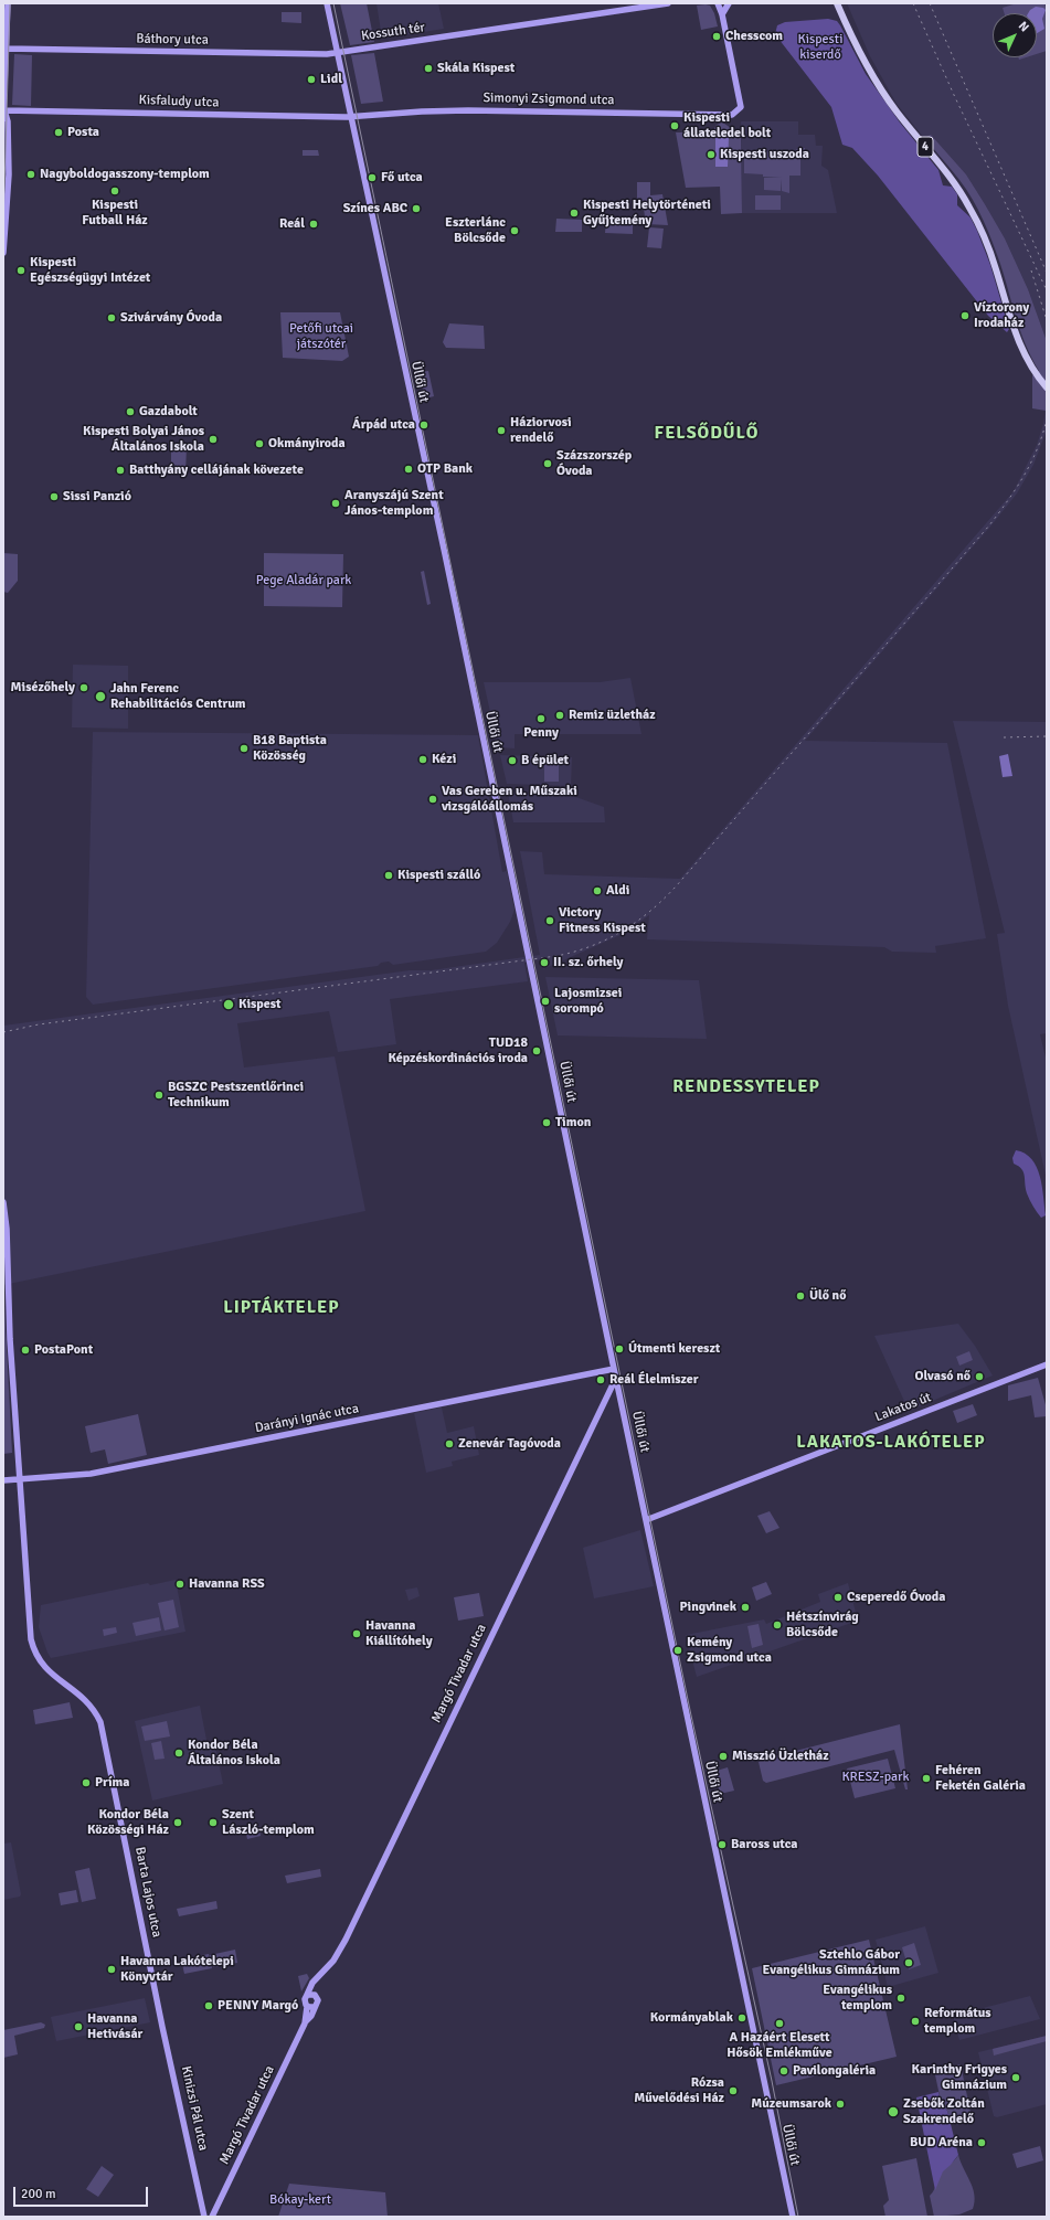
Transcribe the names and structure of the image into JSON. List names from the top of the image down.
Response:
{
  "streets": {
    "main road": ["4"],
    "street": [
      "Kossuth tér",
      "Báthory utca",
      "Simonyi Zsigmond utca",
      "Kisfaludy utca",
      "Üllői út",
      "Lakatos út",
      "Darányi Ignác utca",
      "Margó Tivadar utca",
      "Barta Lajos utca",
      "Kinizsi Pál utca"
    ]
  },
  "crossings": [
    ["Kossuth tér", "Báthory utca"],
    ["Kossuth tér", "Üllői út"],
    ["Báthory utca", "Üllői út"],
    ["Simonyi Zsigmond utca", "Kisfaludy utca"],
    ["Simonyi Zsigmond utca", "Üllői út"],
    ["Kisfaludy utca", "Üllői út"],
    ["Üllői út", "Lakatos út"],
    ["Üllői út", "Darányi Ignác utca"],
    ["Üllői út", "Margó Tivadar utca"],
    ["Darányi Ignác utca", "Barta Lajos utca"],
    ["Barta Lajos utca", "Kinizsi Pál utca"]
  ],
  "districts": [
    "FELSŐDŰLŐ",
    "RENDESSYTELEP",
    "LIPTÁKTELEP",
    "LAKATOS-LAKÓTELEP"
  ],
  "parks": [
    "Kispesti kiserdő",
    "Petőfi utcai játszótér",
    "Pege Aladár park",
    "KRESZ-park",
    "Bókay-kert"
  ],
  "places": [
    "Chesscom",
    "Skála Kispest",
    "Lidl",
    "Kispesti állateledel bolt",
    "Posta",
    "Kispesti uszoda",
    "Nagyboldogasszony-templom",
    "Fő utca",
    "Kispesti Futball Ház",
    "Színes ABC",
    "Kispesti Helytörténeti Gyűjtemény",
    "Reál",
    "Eszterlánc Bölcsőde",
    "Kispesti Egészségügyi Intézet",
    "Víztorony Irodaház",
    "Szivárvány Óvoda",
    "Gazdabolt",
    "Árpád utca",
    "Háziorvosi rendelő",
    "Kispesti Bolyai János Általános Iskola",
    "Okmányiroda",
    "Százszorszép Óvoda",
    "OTP Bank",
    "Batthyány cellájának kövezete",
    "Sissi Panzió",
    "Aranyszájú Szent János-templom",
    "Misézőhely",
    "Jahn Ferenc Rehabilitációs Centrum",
    "Remiz üzletház",
    "Penny",
    "B18 Baptista Közösség",
    "Kézi",
    "B épület",
    "Vas Gereben u. Műszaki vizsgálóállomás",
    "Kispesti szálló",
    "Aldi",
    "Victory Fitness Kispest",
    "II. sz. őrhely",
    "Lajosmizsei sorompó",
    "Kispest",
    "TUD18 Képzéskordinációs iroda",
    "BGSZC Pestszentlőrinci Technikum",
    "Timon",
    "Ülő nő",
    "Útmenti kereszt",
    "PostaPont",
    "Olvasó nő",
    "Reál Élelmiszer",
    "Zenevár Tagóvoda",
    "Havanna RSS",
    "Cseperedő Óvoda",
    "Pingvinek",
    "Hétszínvirág Bölcsőde",
    "Havanna Kiállítóhely",
    "Kemény Zsigmond utca",
    "Kondor Béla Általános Iskola",
    "Misszió Üzletház",
    "Fehéren Feketén Galéria",
    "Príma",
    "Kondor Béla Közösségi Ház",
    "Szent László-templom",
    "Baross utca",
    "Sztehlo Gábor Evangélikus Gimnázium",
    "Havanna Lakótelepi Könyvtár",
    "Evangélikus templom",
    "PENNY Margó",
    "Kormányablak",
    "Református templom",
    "A Hazáért Elesett Hősök Emlékműve",
    "Havanna Hetivásár",
    "Pavilongaléria",
    "Karinthy Frigyes Gimnázium",
    "Rózsa Művelődési Ház",
    "Múzeumsarok",
    "Zsebők Zoltán Szakrendelő",
    "BUD Aréna"
  ],
  "scale_bar": "200 m",
  "north": "top right"
}
